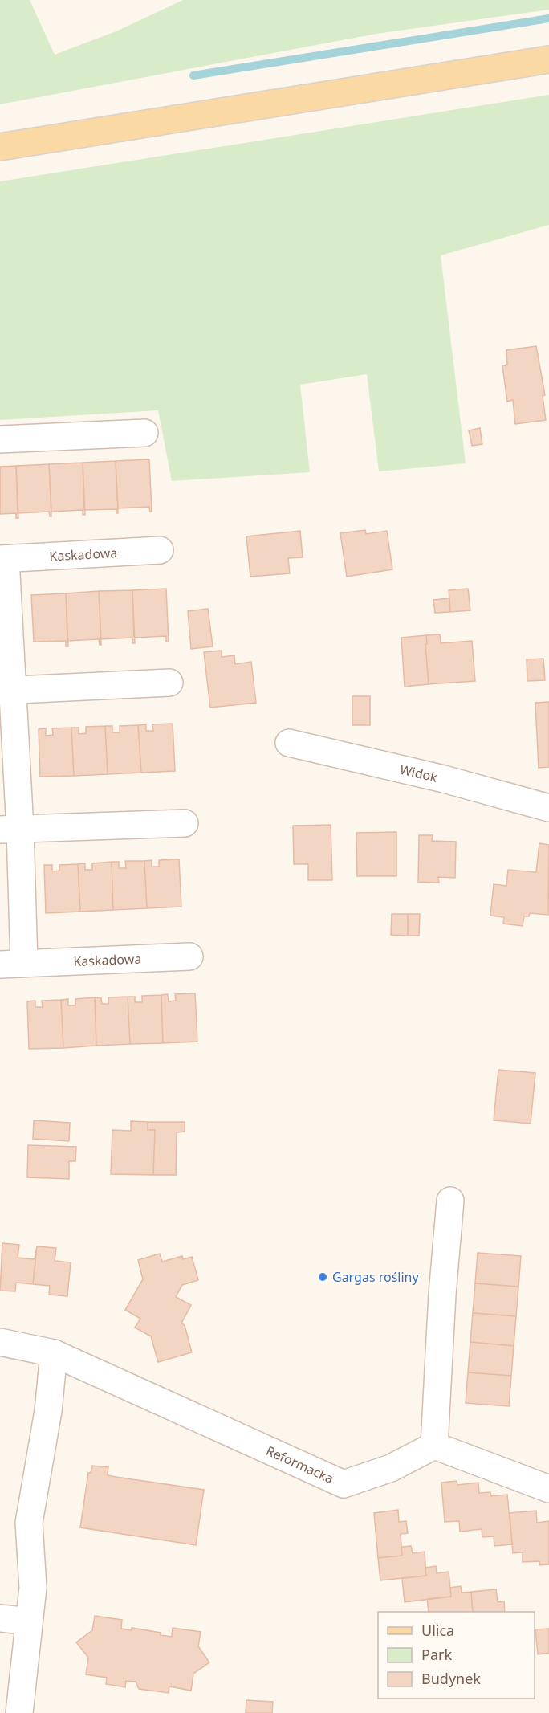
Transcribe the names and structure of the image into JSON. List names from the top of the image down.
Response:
{
  "streets": {
    "street": ["Kaskadowa", "Widok", "Reformacka"]
  },
  "places": ["Gargas rośliny"],
  "legend": ["Ulica", "Park", "Budynek"]
}
